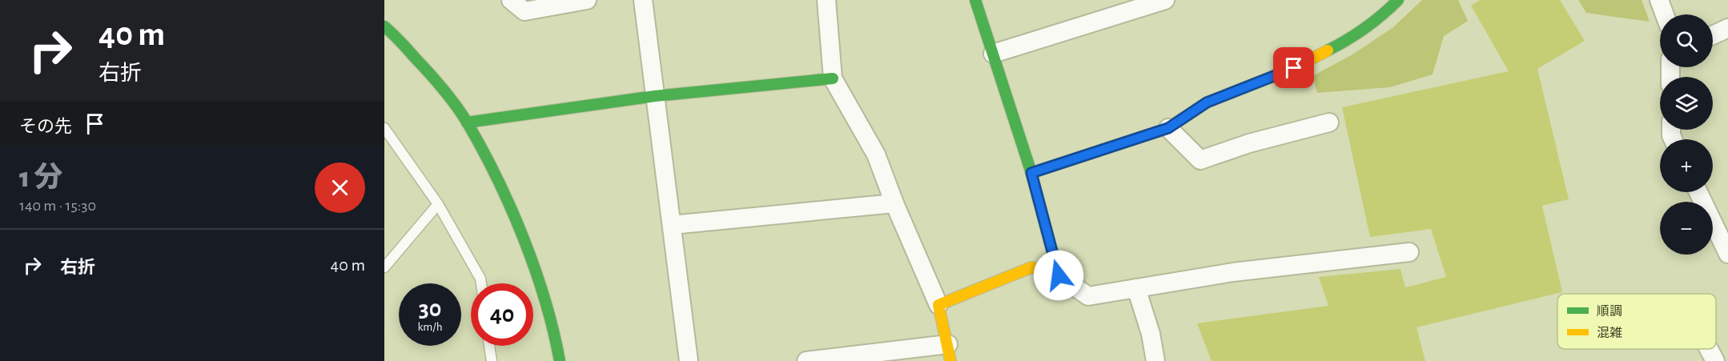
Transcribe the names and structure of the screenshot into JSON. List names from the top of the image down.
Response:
{
  "legend": ["順調", "混雑"],
  "page": {
    "turn": ["40 m", "右折"],
    "map_buttons": ["+", "−"],
    "then": "その先",
    "heading": ["1 分", "140 m · 15:30"],
    "list": [
      {
        "name": "右折",
        "value": "40 m"
      }
    ],
    "speed": "30 km/h",
    "limit": "40"
  }
}
